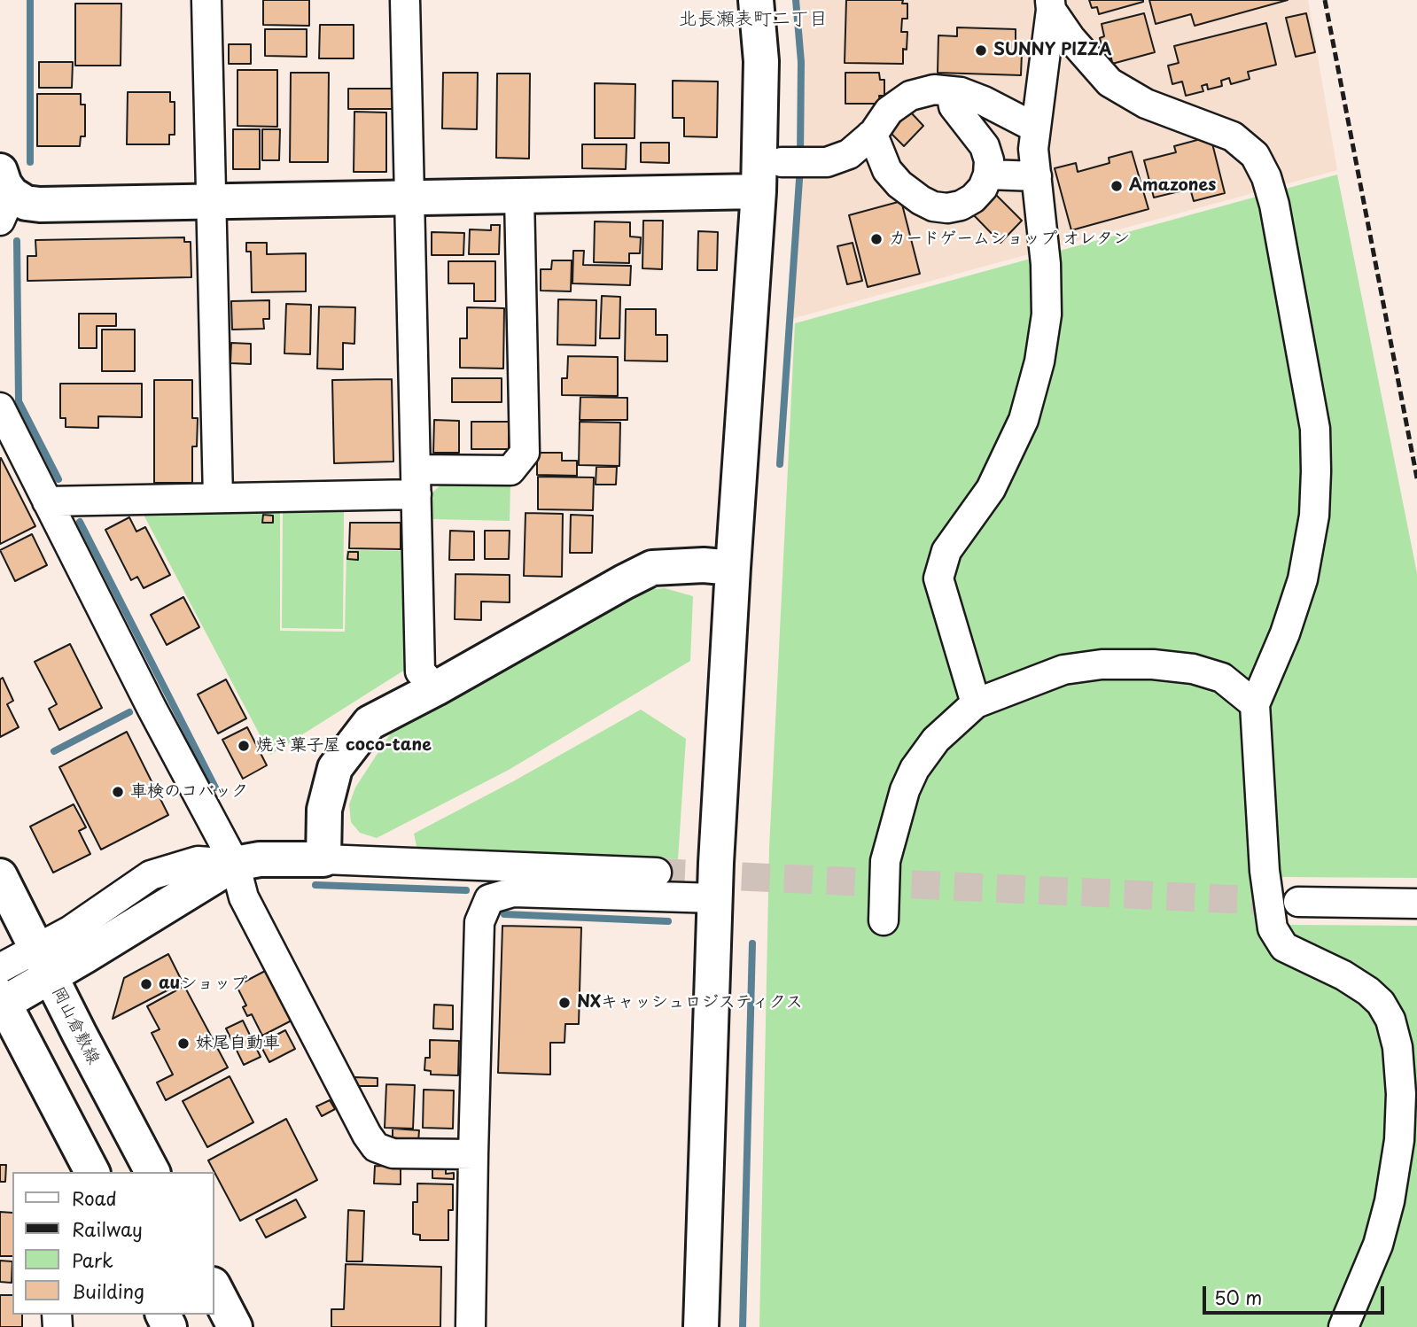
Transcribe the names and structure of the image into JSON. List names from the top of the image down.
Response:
{
  "streets": {
    "street": ["岡山倉敷線"]
  },
  "districts": ["北長瀬表町二丁目"],
  "places": [
    "SUNNY PIZZA",
    "Amazones",
    "カードゲームショップ オレタン",
    "焼き菓子屋 coco-tane",
    "車検のコバック",
    "auショップ",
    "NXキャッシュロジスティクス",
    "妹尾自動車"
  ],
  "legend": [
    "Road",
    "Railway",
    "Park",
    "Building"
  ],
  "scale_bar": "50 m"
}
